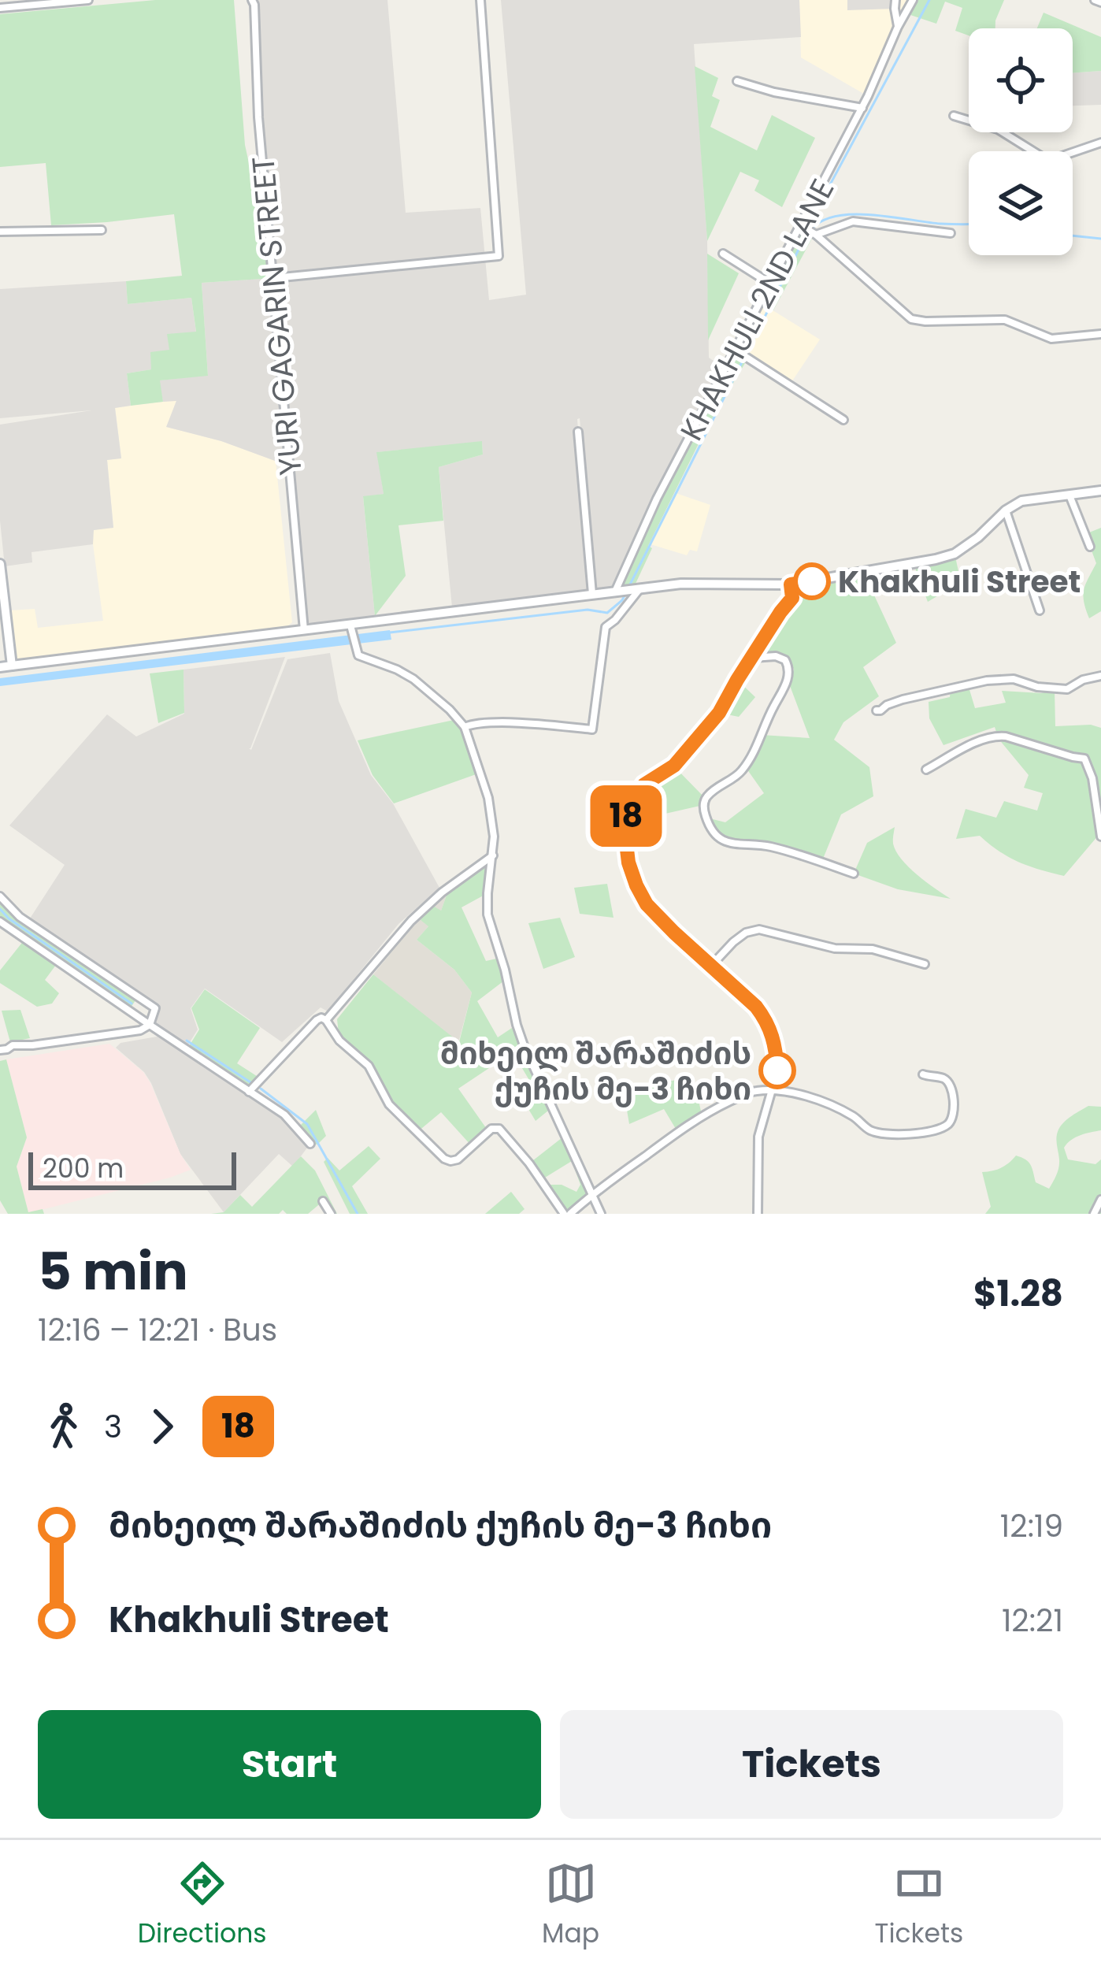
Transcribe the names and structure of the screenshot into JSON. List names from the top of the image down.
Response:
{
  "streets": {
    "street": ["KHAKHULI 2ND LANE", "YURI GAGARIN STREET"]
  },
  "places": ["Khakhuli Street", "მიხეილ შარაშიძის ქუჩის მე-3 ჩიხი"],
  "lines": ["bus line 18"],
  "scale_bar": "200 m",
  "page": {
    "on_map": "18",
    "scale": "200 m",
    "heading": ["5 min", "12:16 – 12:21 · Bus", "$1.28"],
    "legs": ["3", "18"],
    "list": [
      {
        "name": "მიხეილ შარაშიძის ქუჩის მე-3 ჩიხი",
        "value": "12:19"
      },
      {
        "name": "Khakhuli Street",
        "value": "12:21"
      }
    ],
    "buttons": ["Start", "Tickets"],
    "tabs": ["Directions", "Map", "Tickets"]
  }
}
